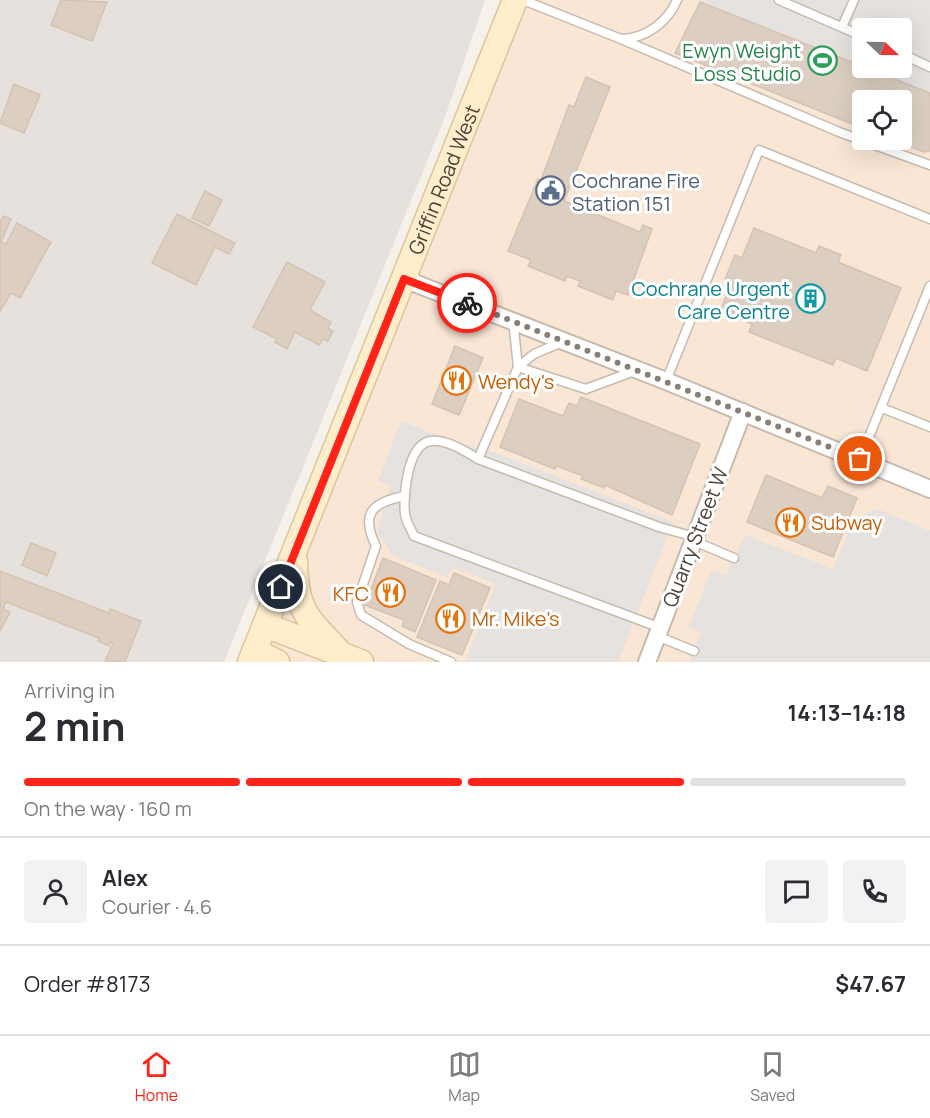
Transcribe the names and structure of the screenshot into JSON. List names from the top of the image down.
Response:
{
  "streets": {
    "main road": ["Griffin Road West"],
    "street": ["Quarry Street W"]
  },
  "places": {
    "sports": ["Ewyn Weight Loss Studio"],
    "public building": ["Cochrane Fire Station 151"],
    "building": ["Cochrane Urgent Care Centre"],
    "restaurant": [
      "Wendy's",
      "Subway",
      "KFC",
      "Mr. Mike's"
    ]
  },
  "north": "right",
  "page": {
    "heading": ["2 min", "Arriving in", "14:13–14:18"],
    "panel": [
      "Alex",
      "Courier · 4.6",
      "Order #8173",
      "$47.67"
    ],
    "bar": "On the way · 160 m",
    "tabs": ["Home", "Map", "Saved"]
  }
}
